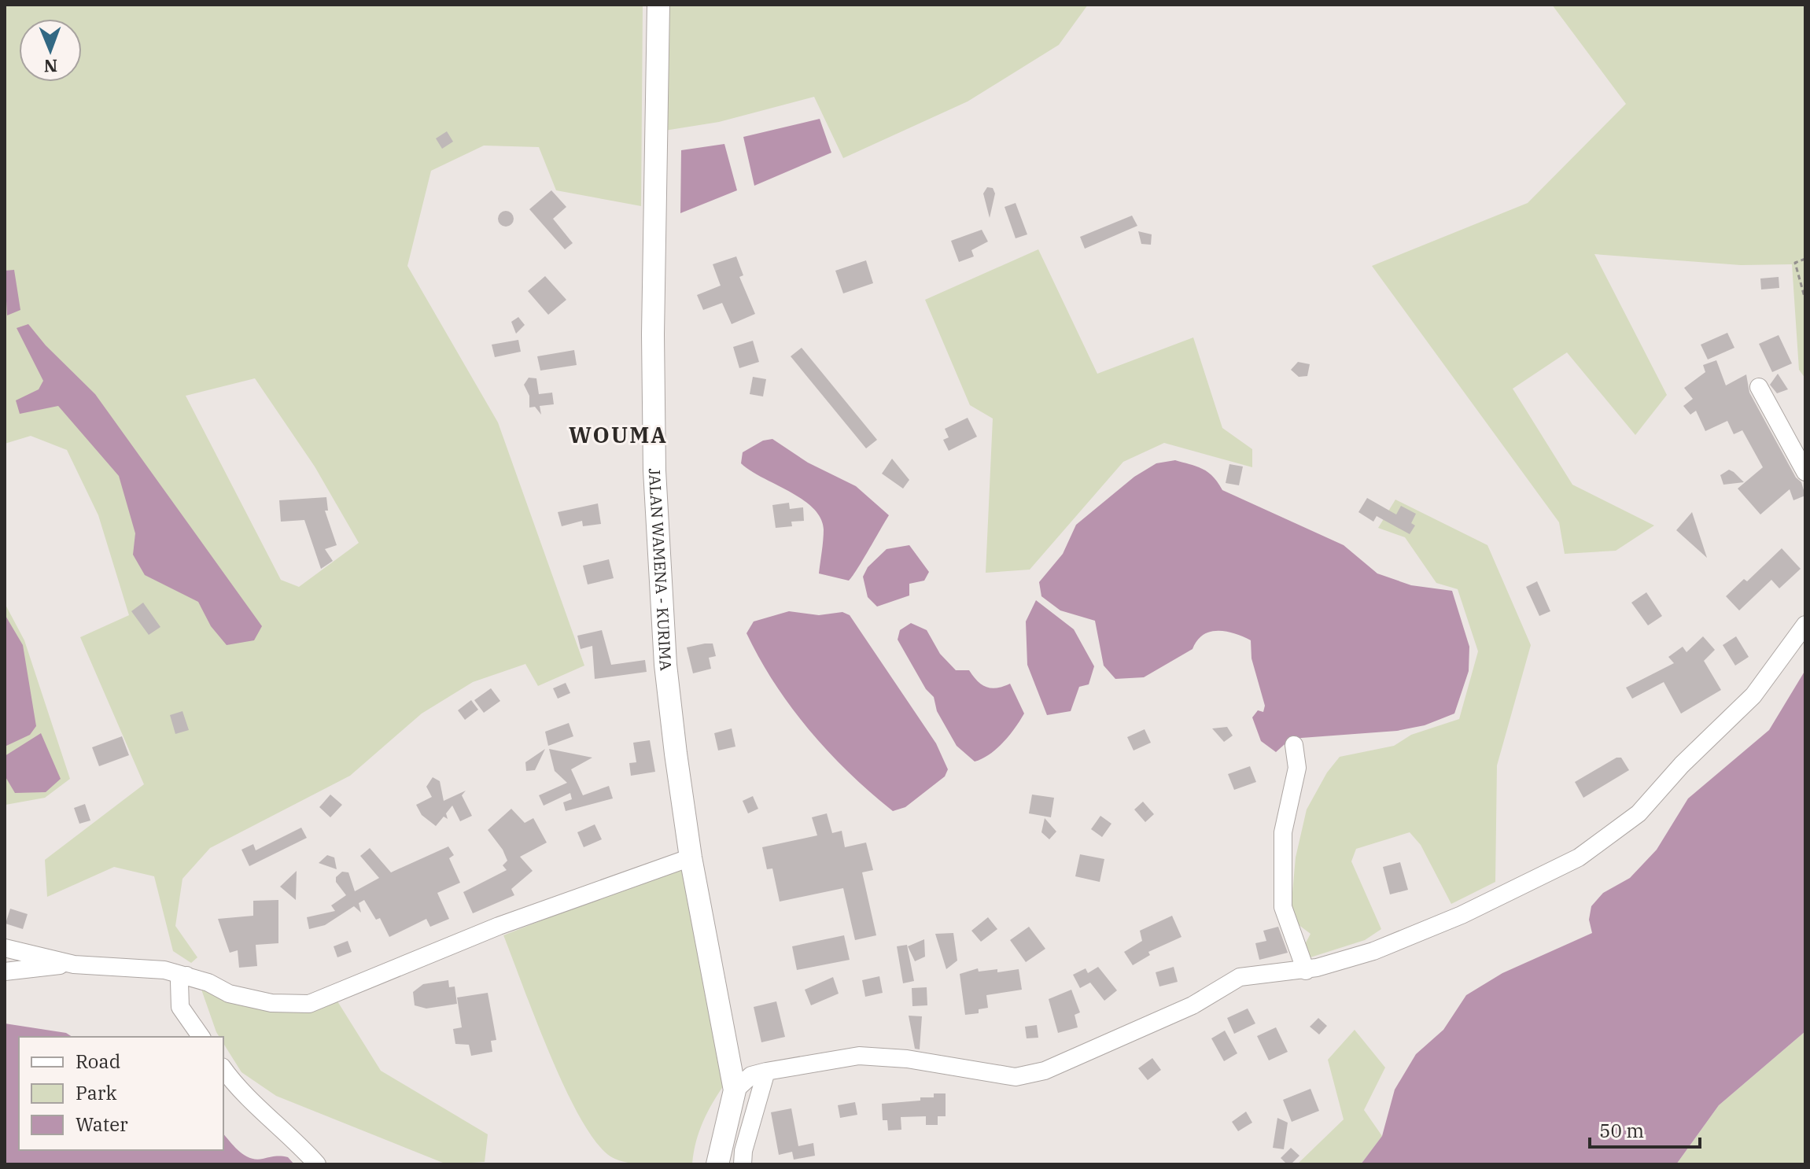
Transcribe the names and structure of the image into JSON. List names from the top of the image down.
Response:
{
  "streets": {
    "main road": ["JALAN WAMENA - KURIMA"]
  },
  "districts": ["WOUMA"],
  "legend": ["Road", "Park", "Water"],
  "scale_bar": "50 m",
  "north": "bottom"
}
